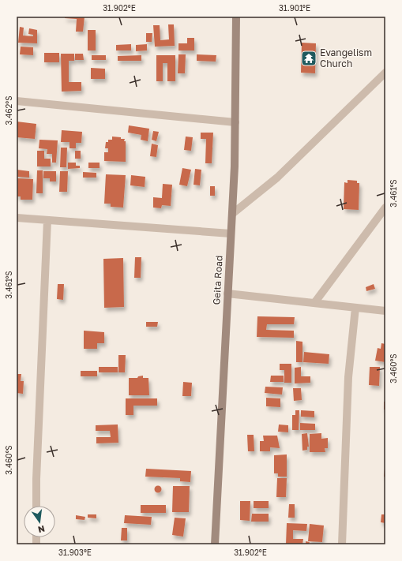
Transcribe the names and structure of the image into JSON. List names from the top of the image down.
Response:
{
  "streets": {
    "main road": ["Geita Road"]
  },
  "places": {
    "temple": ["Evangelism Church"]
  },
  "north": "bottom",
  "coordinates": [
    "31.902°E",
    "31.901°E",
    "3.462°S",
    "3.461°S",
    "3.460°S",
    "31.903°E"
  ]
}
